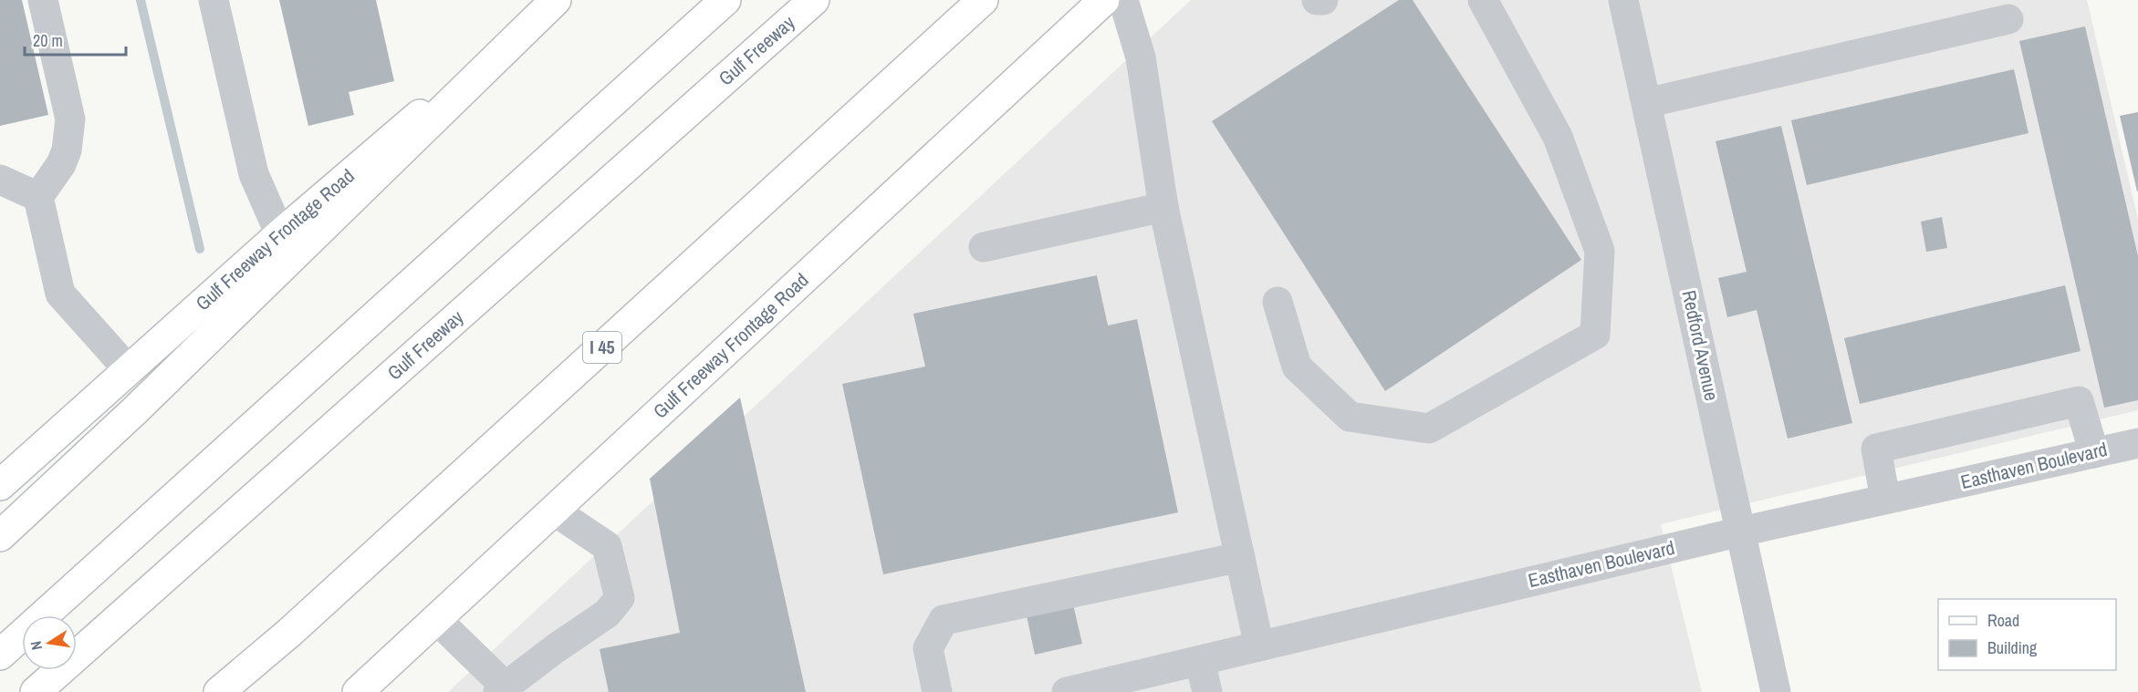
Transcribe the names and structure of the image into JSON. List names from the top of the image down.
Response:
{
  "streets": {
    "main road": ["Gulf Freeway", "Gulf Freeway Frontage Road", "I 45"],
    "street": ["Redford Avenue", "Easthaven Boulevard"]
  },
  "crossings": [
    ["Redford Avenue", "Easthaven Boulevard"]
  ],
  "legend": ["Road", "Building"],
  "scale_bar": "20 m",
  "north": "left"
}
